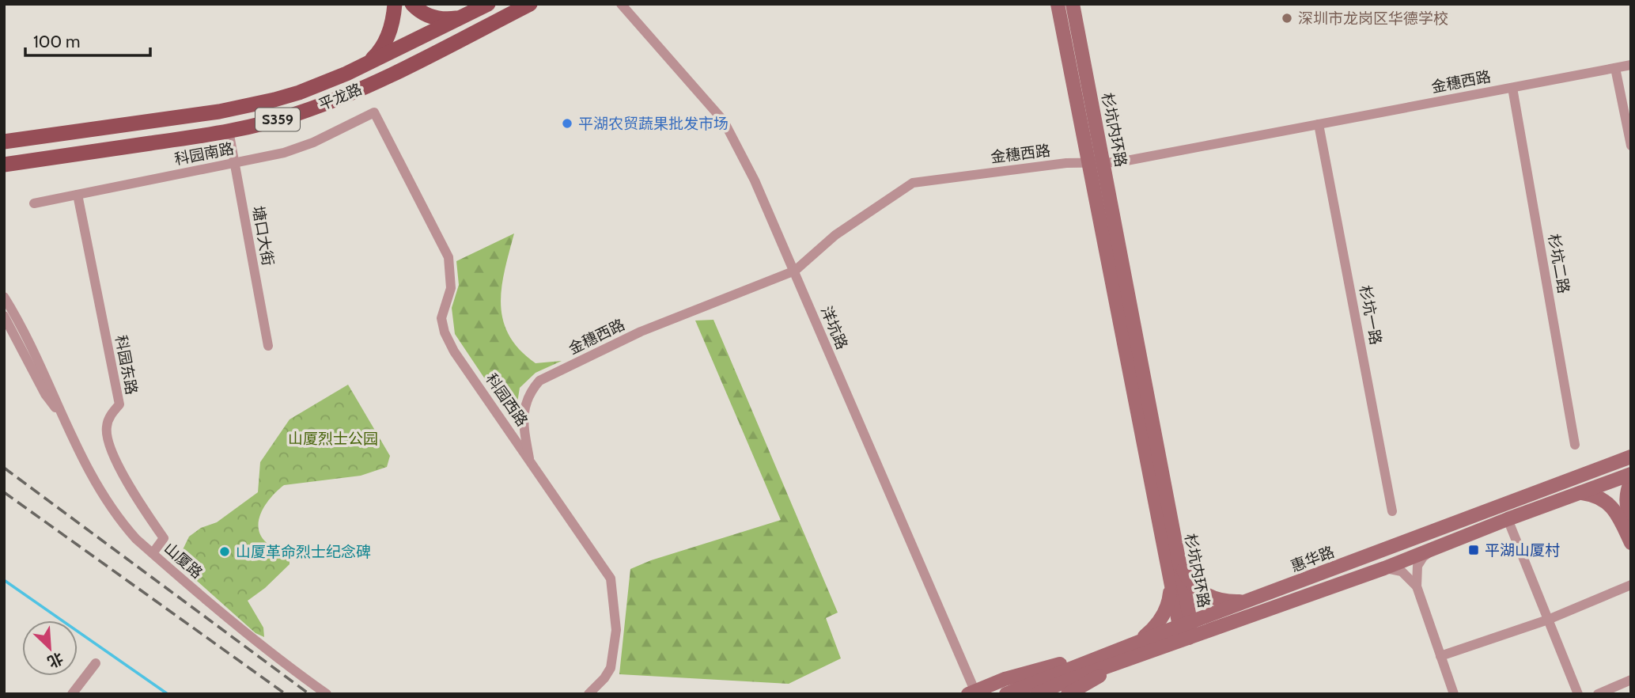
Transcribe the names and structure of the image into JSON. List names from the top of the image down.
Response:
{
  "streets": {
    "main road": ["平龙路", "S359"],
    "street": [
      "金穗西路",
      "杉坑内环路",
      "科园南路",
      "塘口大街",
      "杉坑二路",
      "杉坑一路",
      "洋坑路",
      "科园东路",
      "科园西路",
      "惠华路",
      "山厦路"
    ]
  },
  "crossings": [
    ["金穗西路", "杉坑内环路"],
    ["金穗西路", "杉坑二路"],
    ["金穗西路", "杉坑一路"],
    ["金穗西路", "洋坑路"],
    ["金穗西路", "科园西路"],
    ["平龙路", "塘口大街"],
    ["杉坑内环路", "惠华路"],
    ["科园南路", "塘口大街"],
    ["科园南路", "科园东路"],
    ["科园南路", "科园西路"],
    ["科园东路", "山厦路"]
  ],
  "parks": ["山厦烈士公园"],
  "places": {
    "other": ["深圳市龙岗区华德学校", "平湖农贸蔬果批发市场", "山厦革命烈士纪念碑"],
    "transit": ["平湖山厦村"]
  },
  "scale_bar": "100 m",
  "north": "bottom right"
}
